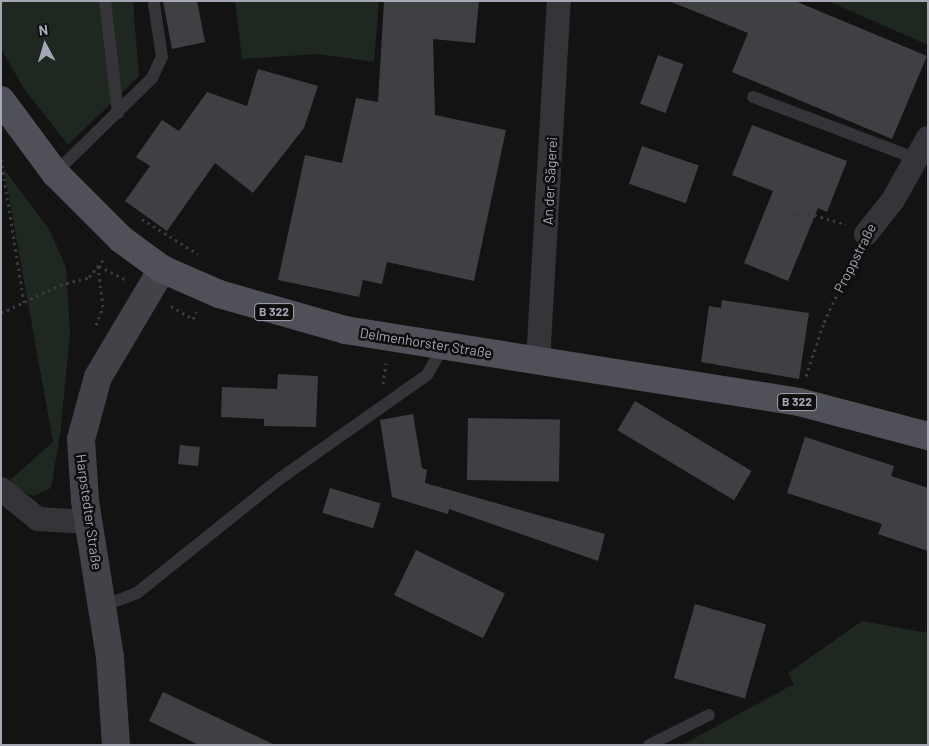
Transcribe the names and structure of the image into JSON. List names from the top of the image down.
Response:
{
  "streets": {
    "main road": ["B 322", "Delmenhorster Straße"],
    "street": ["An der Sägerei", "Proppstraße", "Harpstedter Straße"]
  },
  "crossings": [
    ["An der Sägerei", "Delmenhorster Straße"],
    ["Delmenhorster Straße", "Harpstedter Straße"]
  ],
  "north": "top"
}
